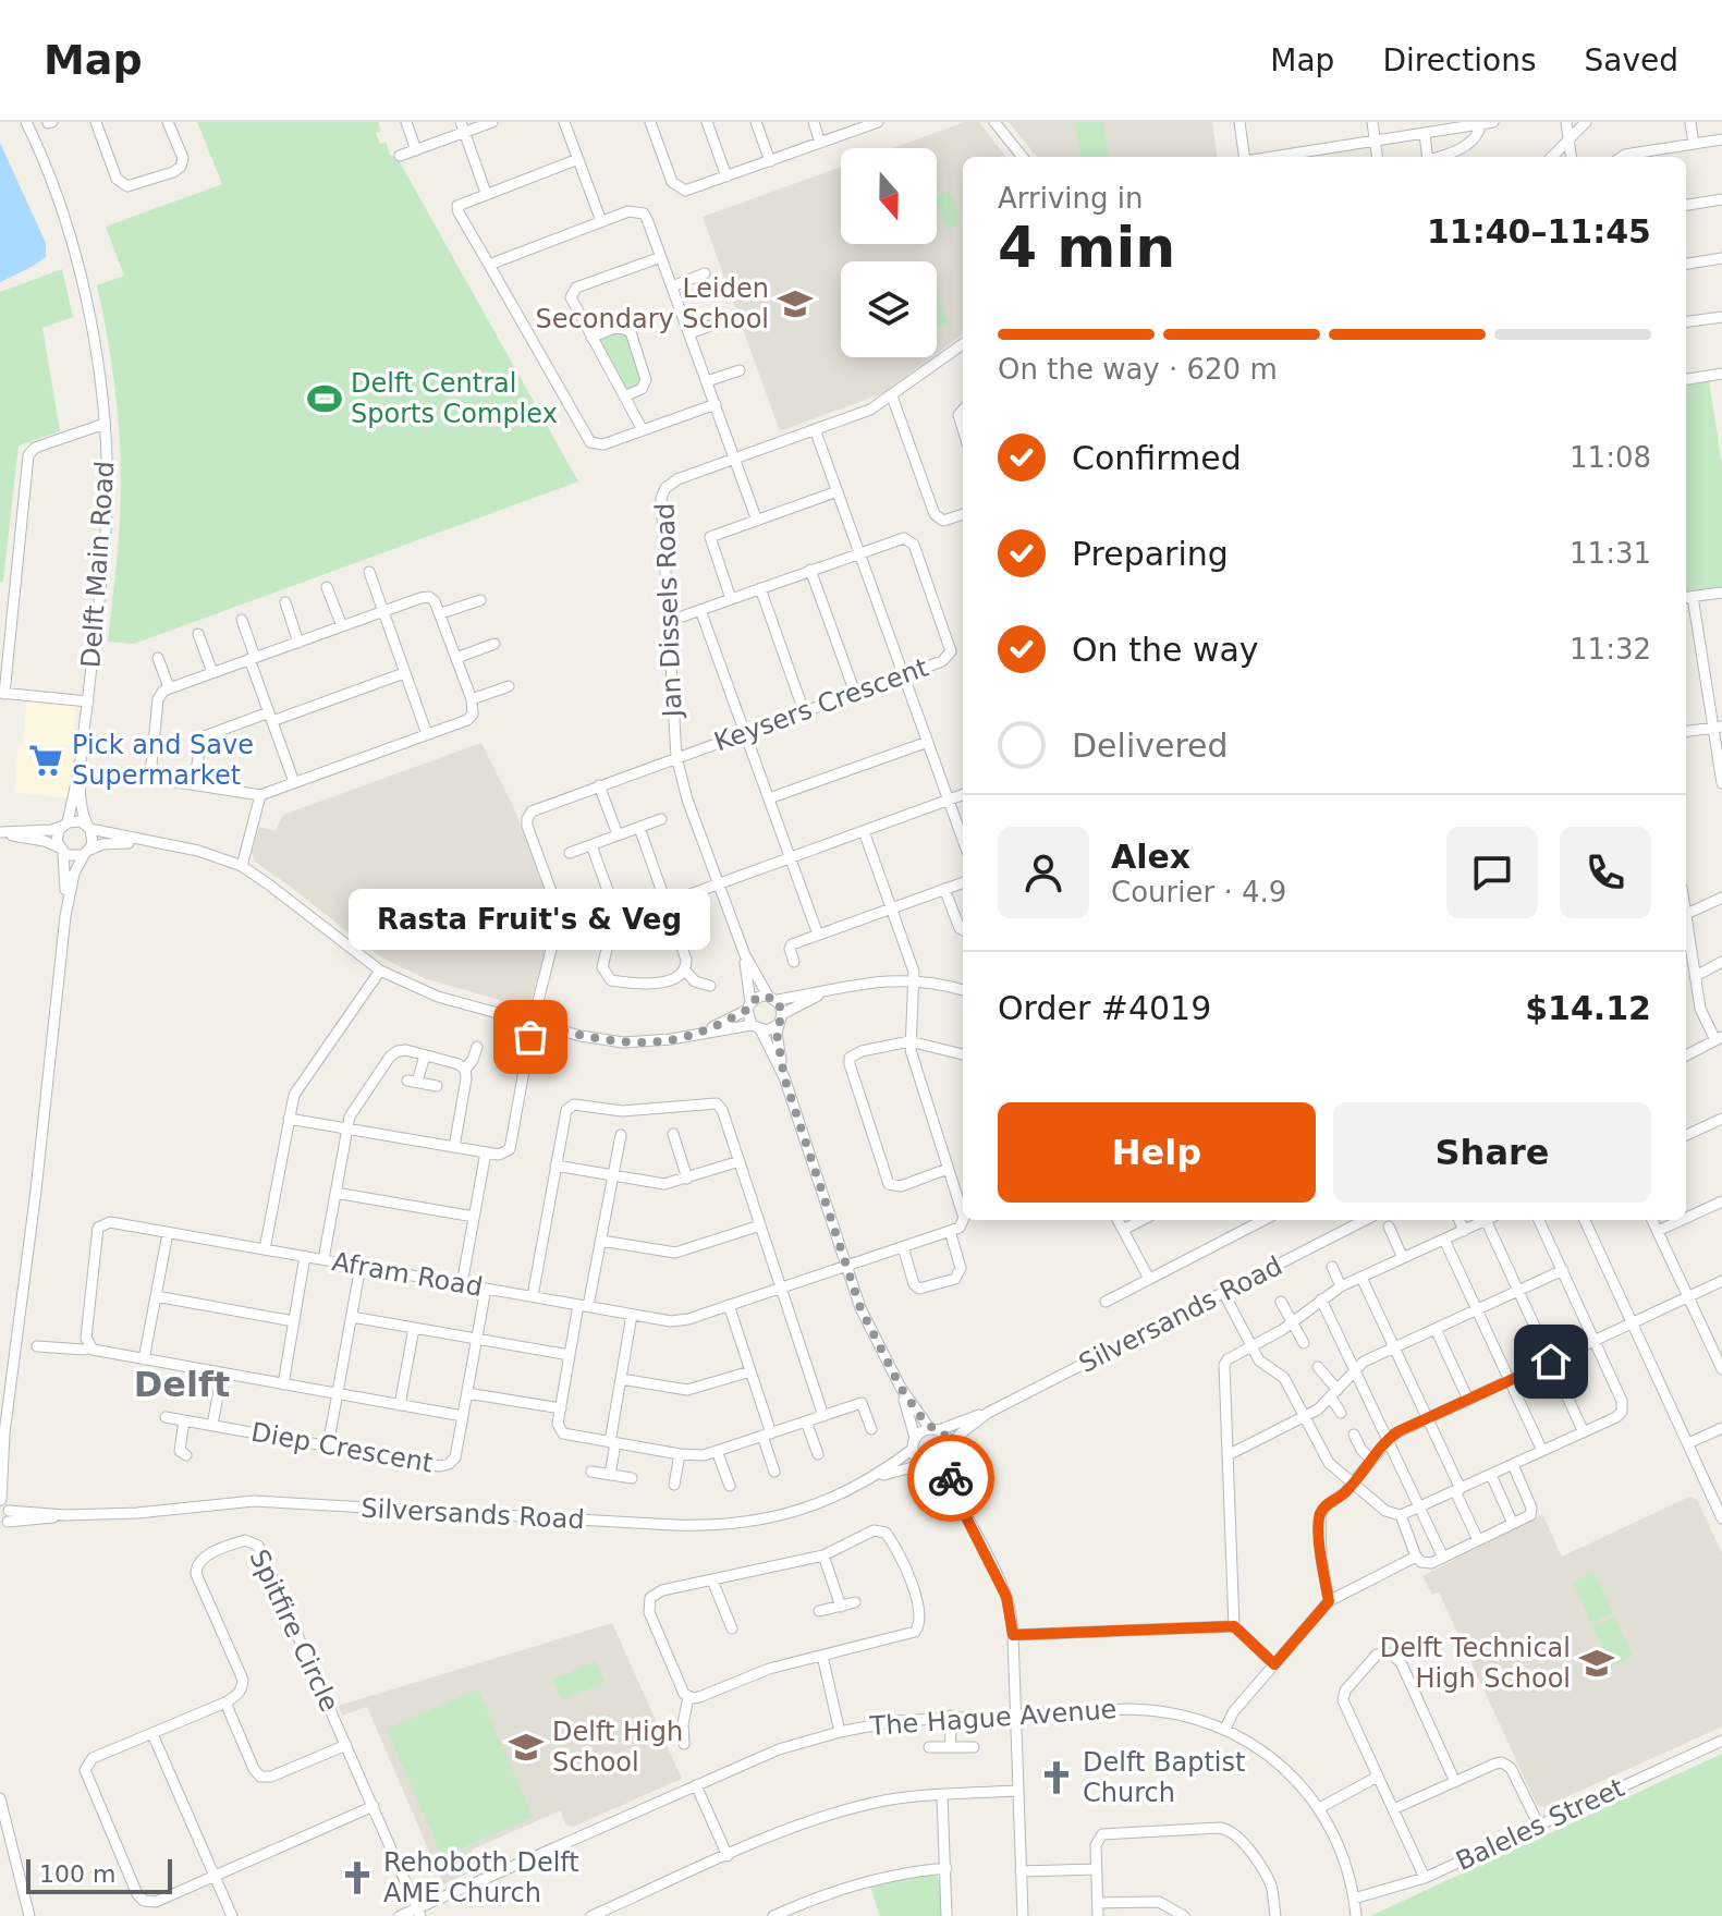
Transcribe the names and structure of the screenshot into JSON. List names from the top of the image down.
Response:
{
  "streets": {
    "street": [
      "Delft Main Road",
      "Jan Dissels Road",
      "Keysers Crescent",
      "Afram Road",
      "Silversands Road",
      "Diep Crescent",
      "Spitfire Circle",
      "The Hague Avenue",
      "Baleles Street"
    ]
  },
  "crossings": [
    ["Jan Dissels Road", "Keysers Crescent"],
    ["Afram Road", "Diep Crescent"],
    ["Spitfire Circle", "The Hague Avenue"],
    ["The Hague Avenue", "Baleles Street"]
  ],
  "districts": ["Delft"],
  "places": {
    "school or university": ["Leiden Secondary School", "Delft Technical High School", "Delft High School"],
    "sports": ["Delft Central Sports Complex"],
    "supermarket": ["Pick and Save Supermarket"],
    "other": ["Rasta Fruit's & Veg"],
    "church": ["Delft Baptist Church", "Rehoboth Delft AME Church"]
  },
  "scale_bar": "100 m",
  "north": "bottom",
  "page": {
    "header": "Map",
    "nav": ["Map", "Directions", "Saved"],
    "heading": ["4 min", "Arriving in", "11:40–11:45"],
    "panel": [
      "Alex",
      "Courier · 4.9",
      "Order #4019",
      "$14.12"
    ],
    "bar": "On the way · 620 m",
    "list": [
      ["Confirmed", "11:08"],
      ["Preparing", "11:31"],
      ["On the way", "11:32"],
      "Delivered"
    ],
    "bubble": "Rasta Fruit's & Veg",
    "buttons": ["Help", "Share"],
    "scale": "100 m"
  }
}
